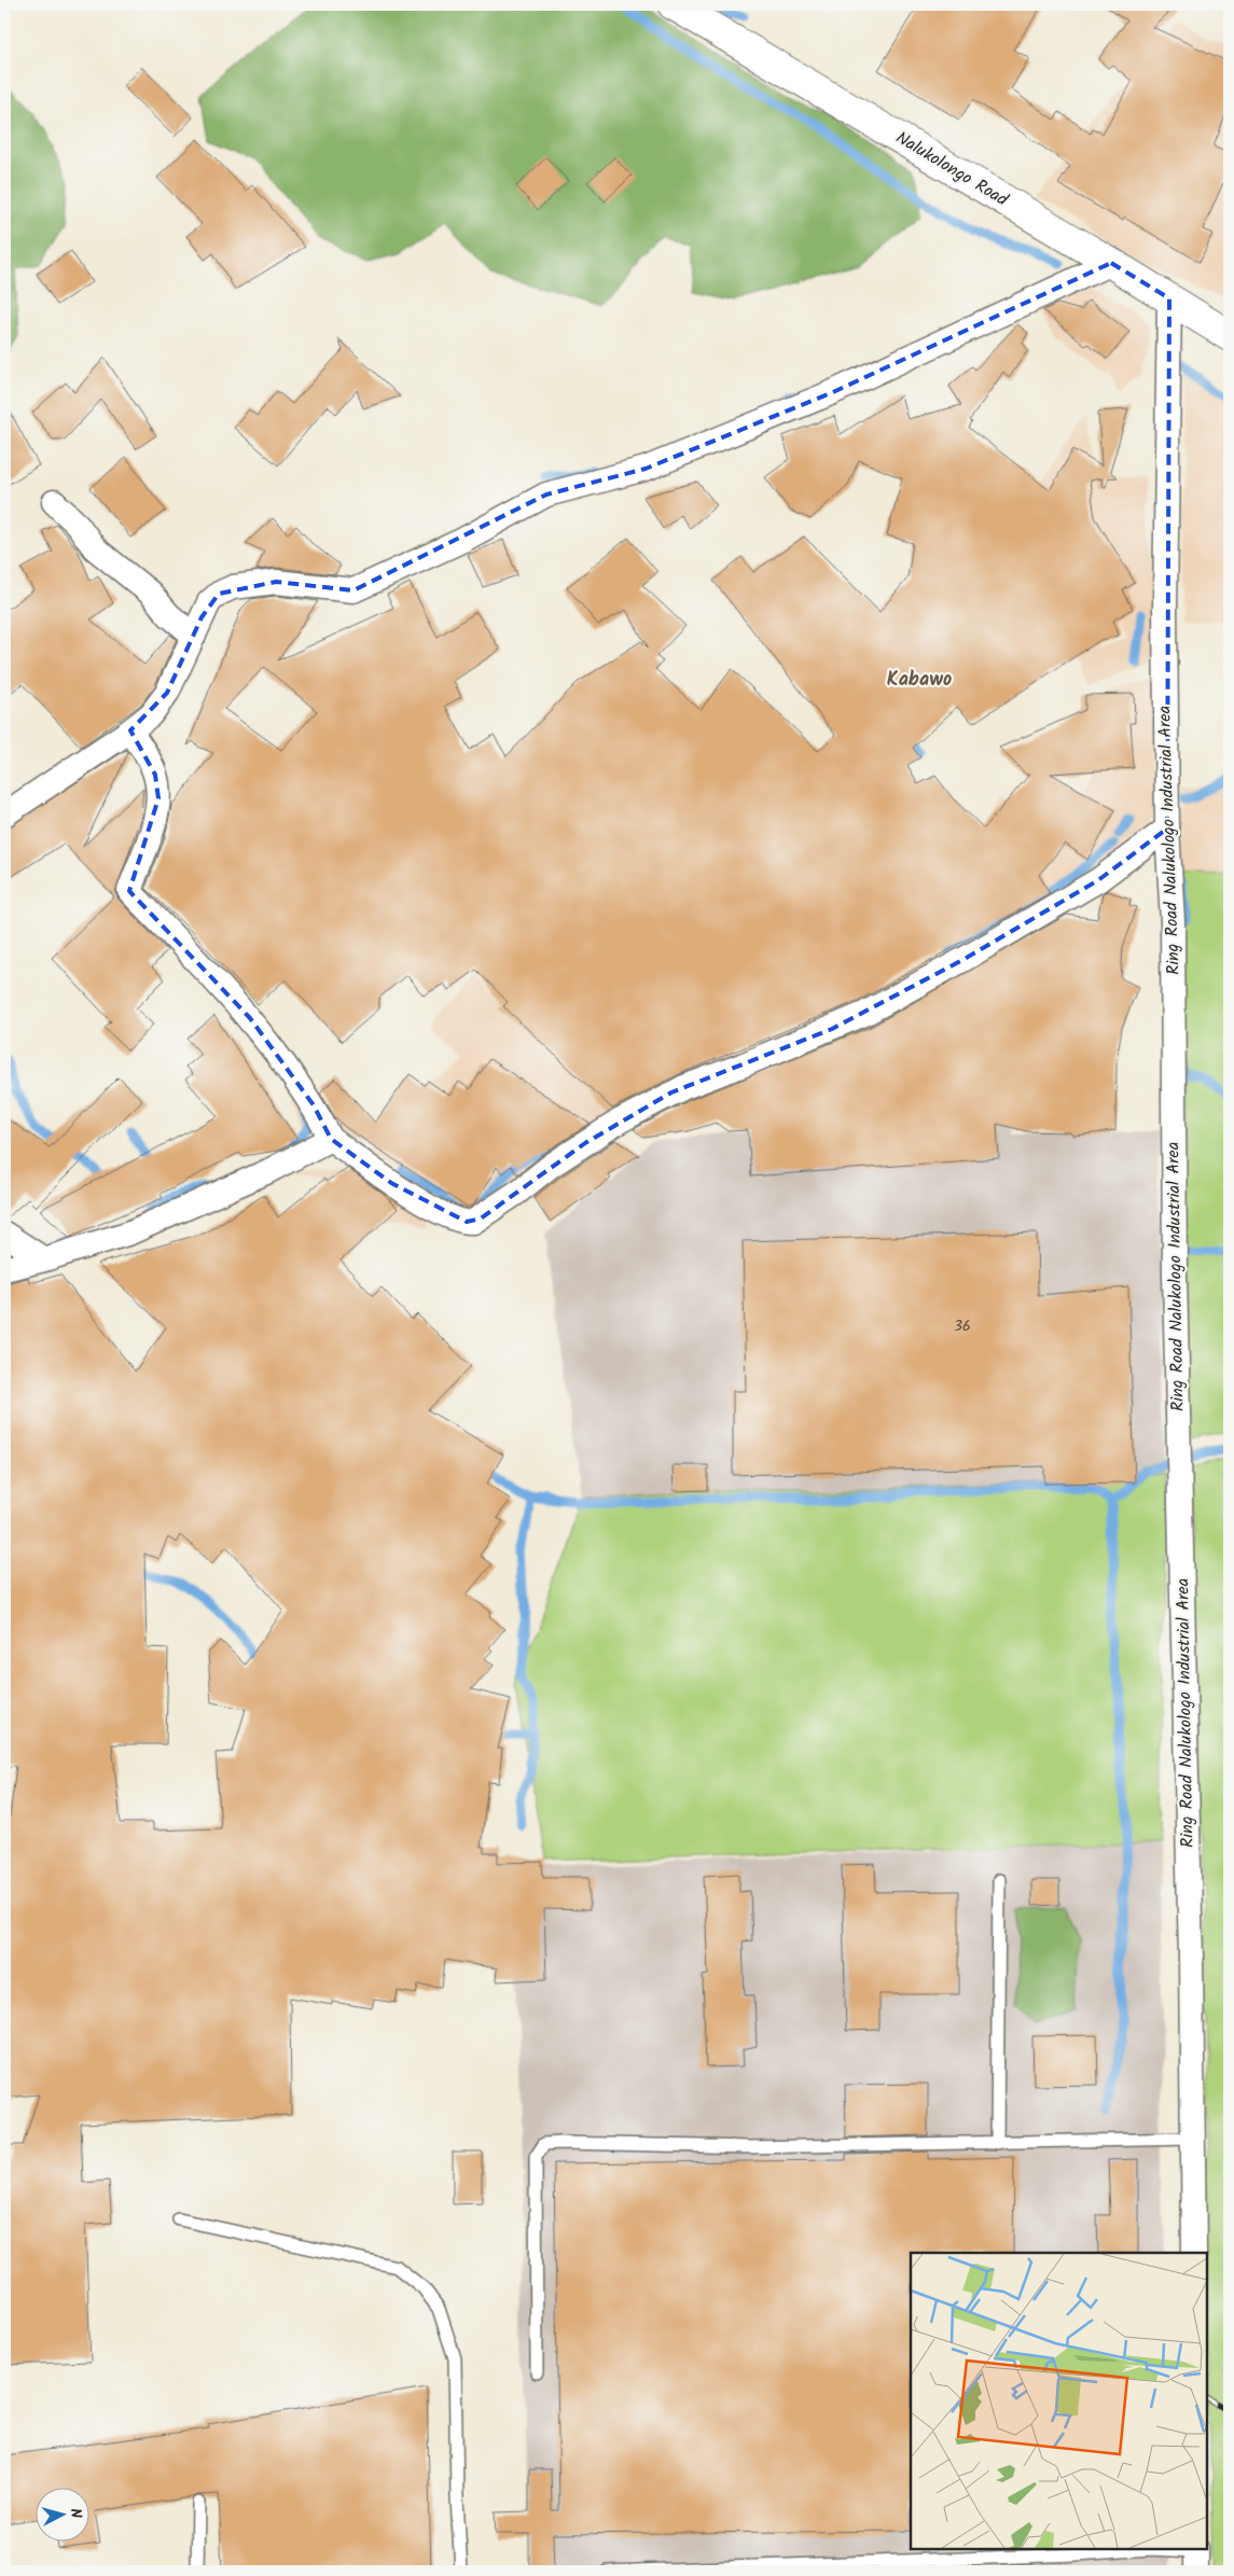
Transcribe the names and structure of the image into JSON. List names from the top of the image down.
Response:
{
  "streets": {
    "street": ["Nalukolongo Road", "Ring Road Nalukologo Industrial Area"]
  },
  "crossings": [
    ["Nalukolongo Road", "Ring Road Nalukologo Industrial Area"]
  ],
  "districts": ["Kabawo"],
  "house_numbers": ["36"],
  "north": "right"
}
